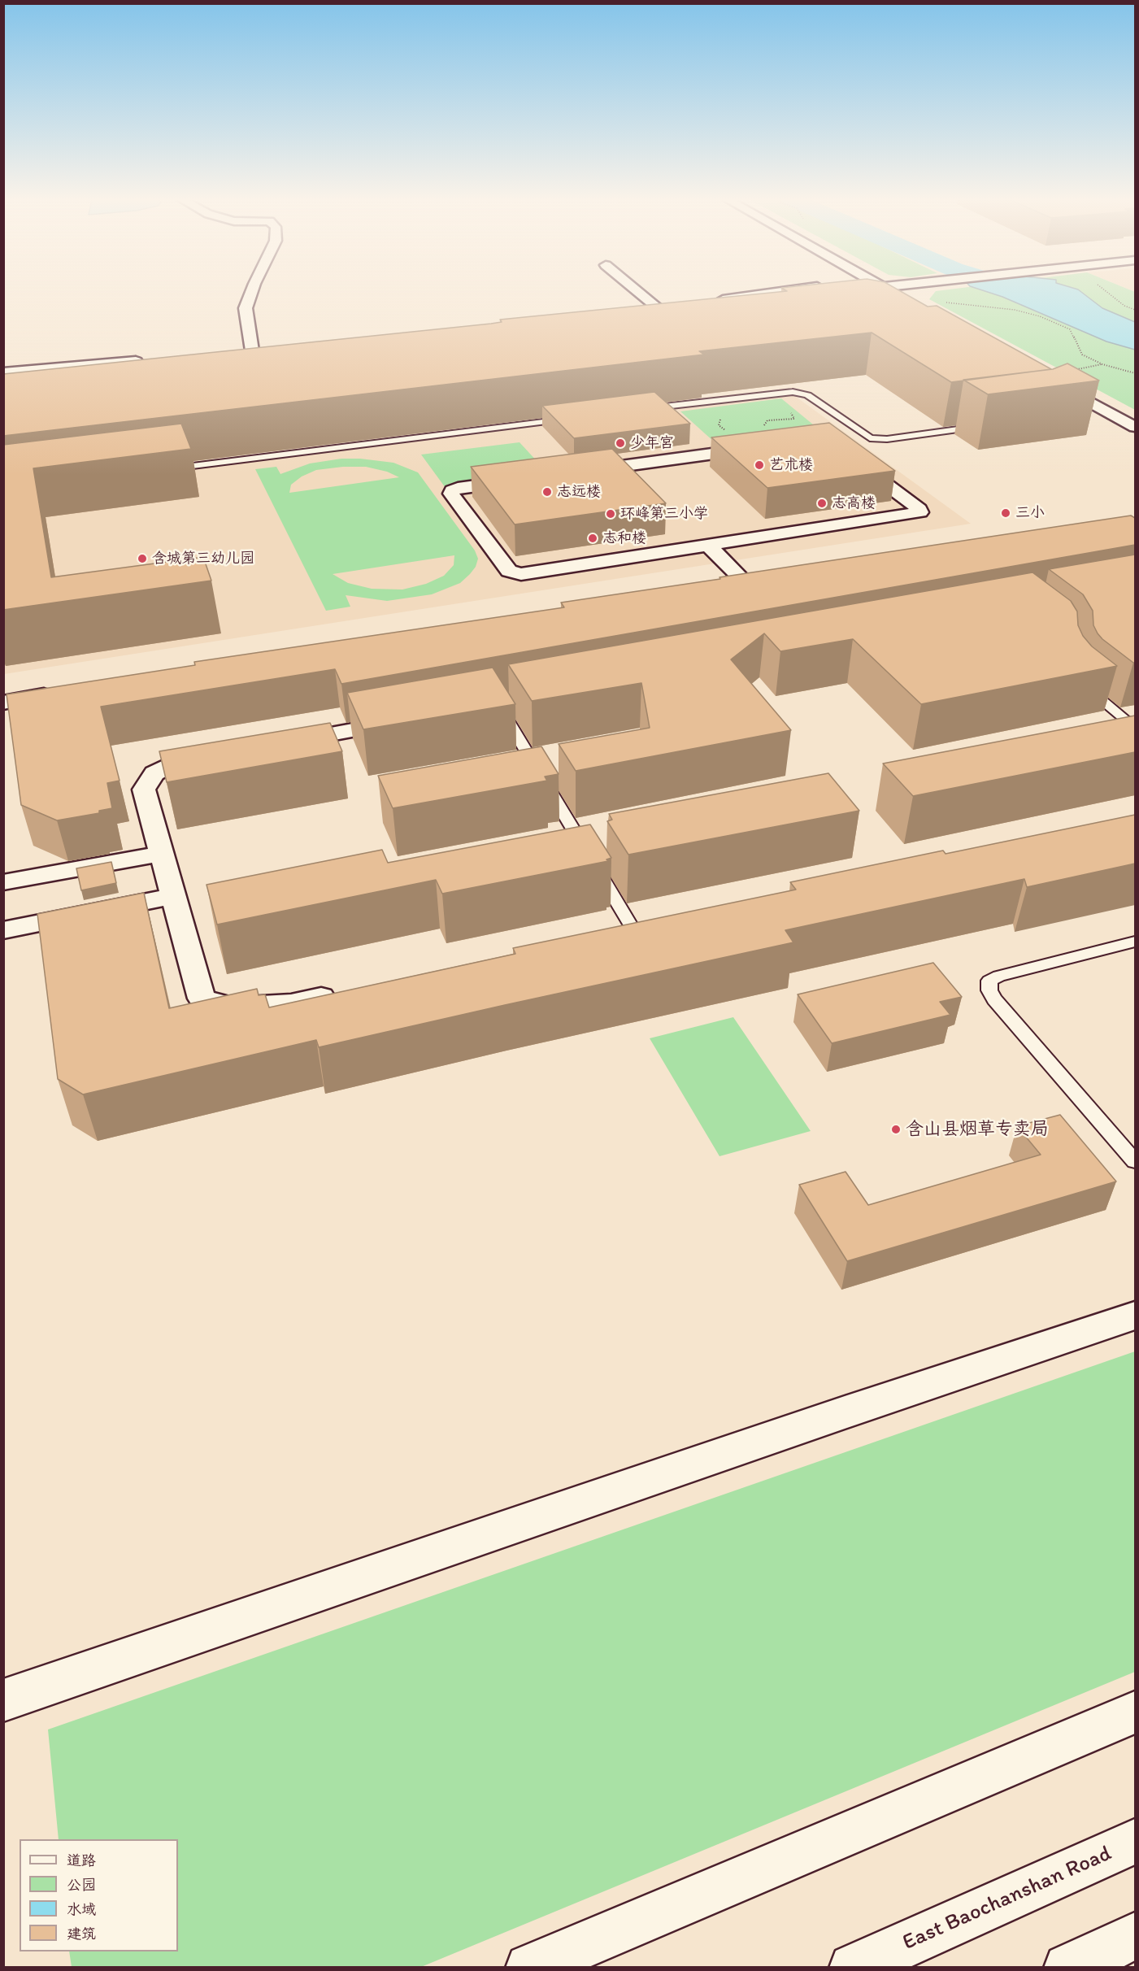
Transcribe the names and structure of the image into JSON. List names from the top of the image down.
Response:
{
  "streets": {
    "street": ["East Baochanshan Road"]
  },
  "places": [
    "少年宫",
    "艺术楼",
    "志远楼",
    "志高楼",
    "三小",
    "环峰第三小学",
    "志和楼",
    "含城第三幼儿园",
    "含山县烟草专卖局"
  ],
  "legend": [
    "道路",
    "公园",
    "水域",
    "建筑"
  ]
}
